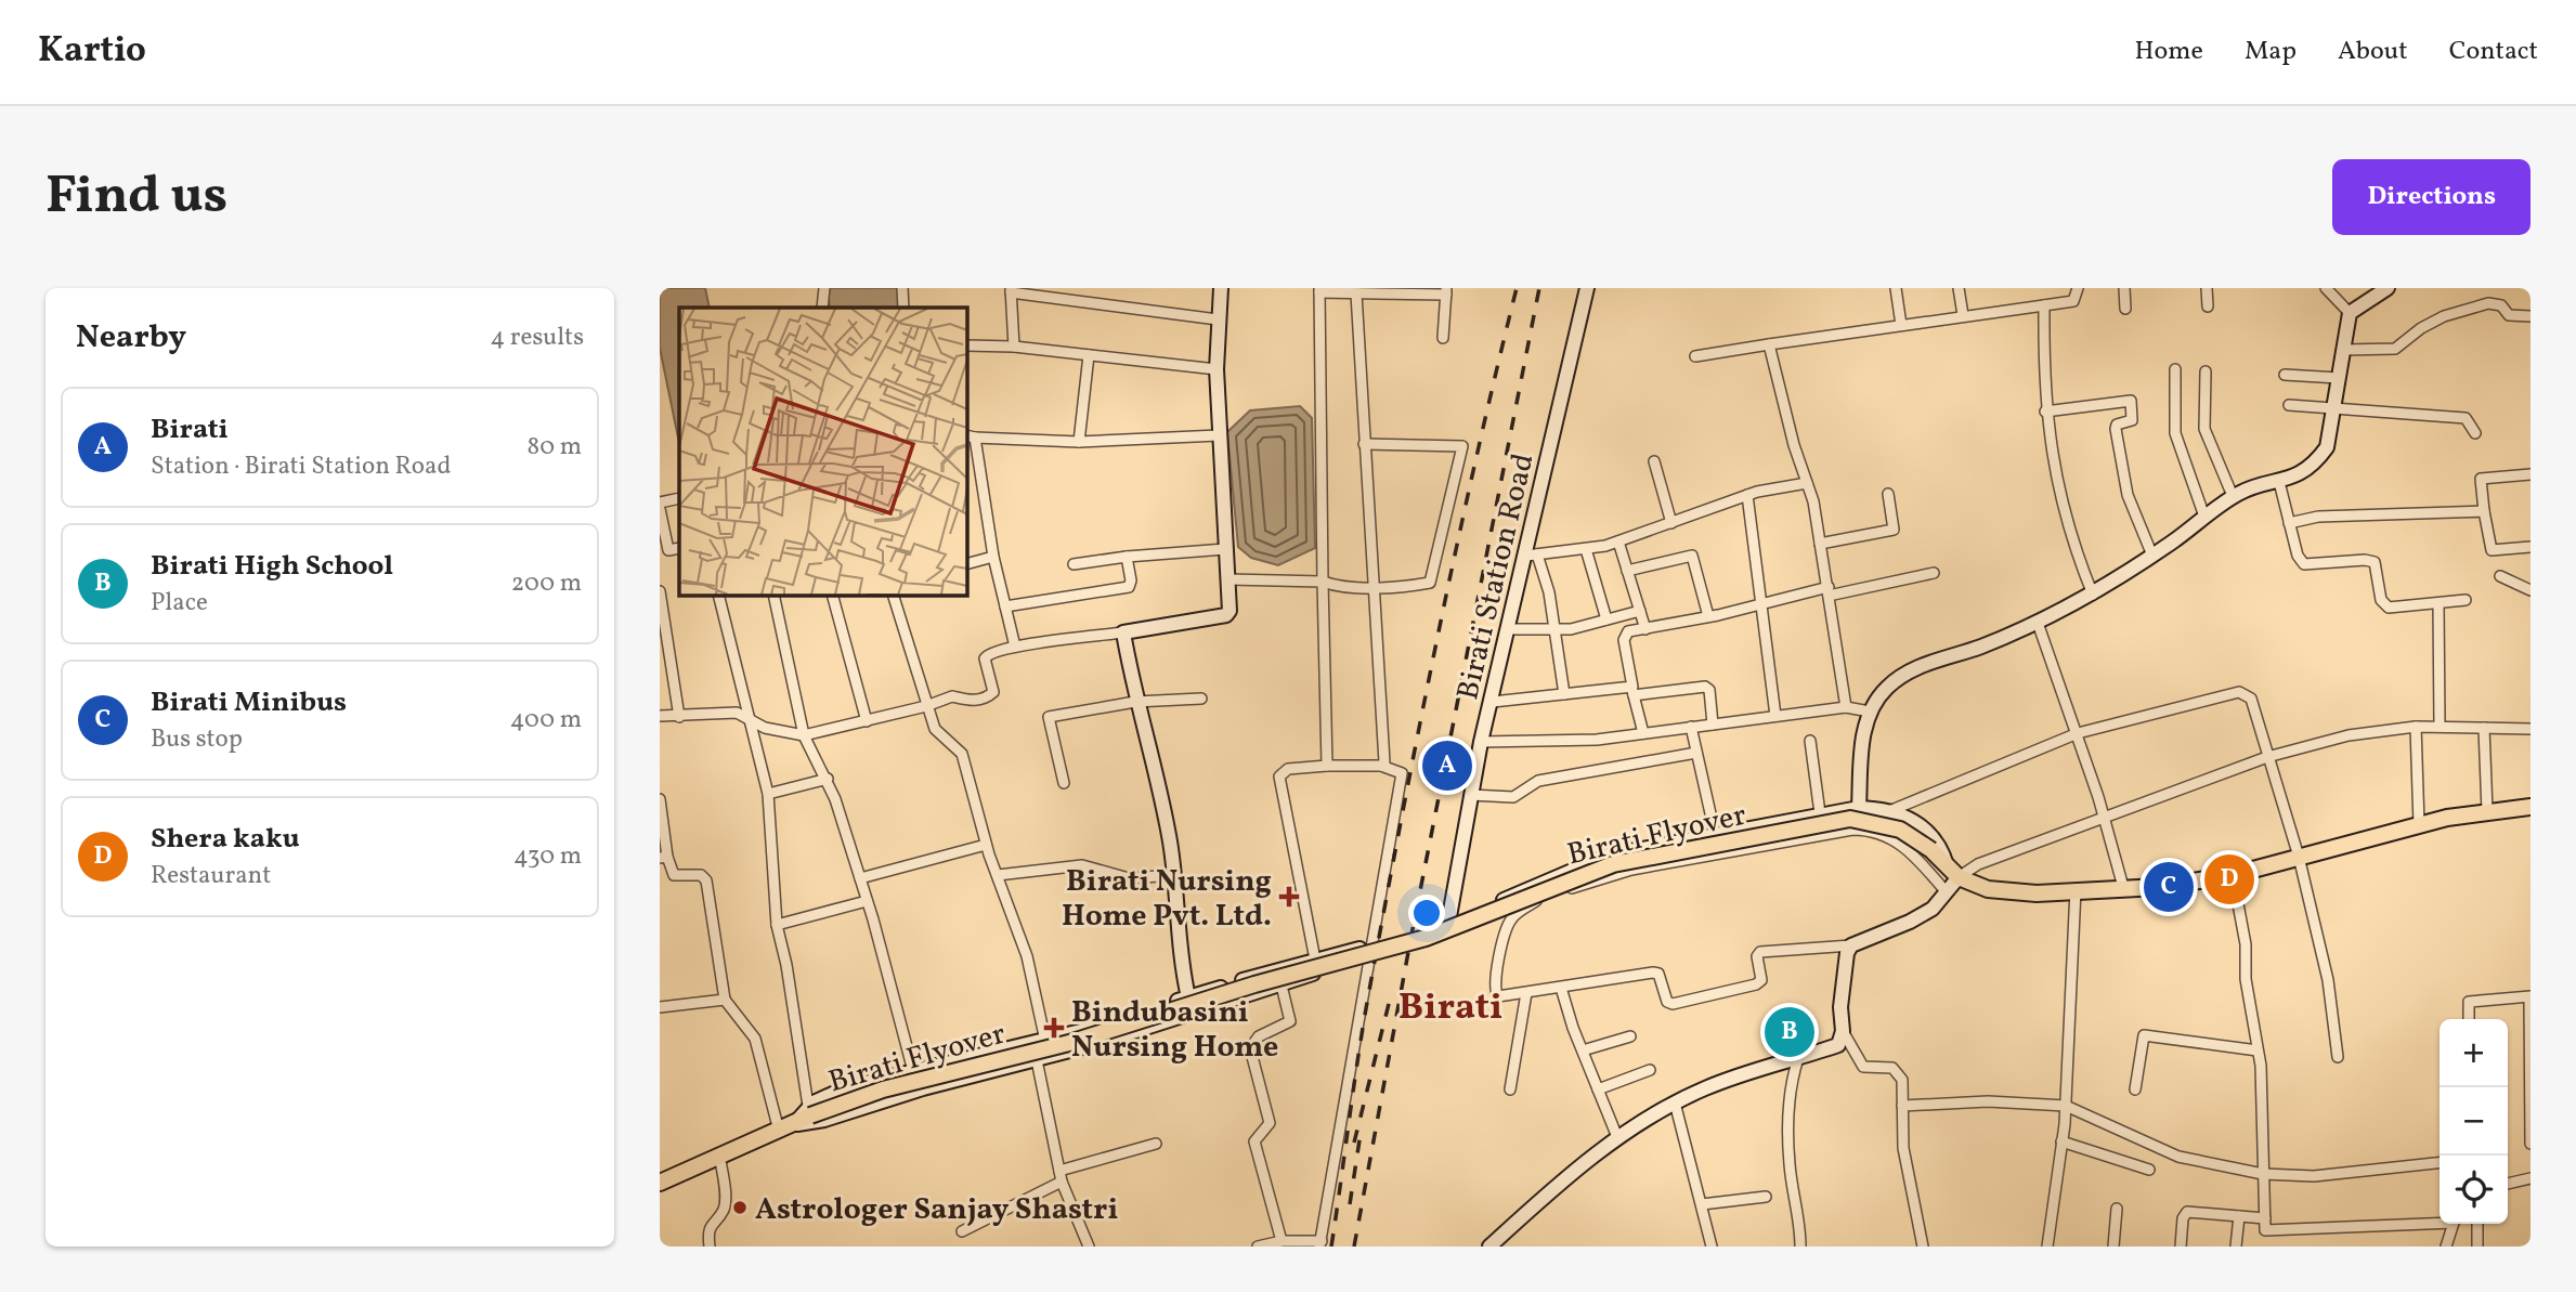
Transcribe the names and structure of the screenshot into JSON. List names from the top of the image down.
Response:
{
  "streets": {
    "main road": ["Birati Flyover"],
    "street": ["Birati Station Road"]
  },
  "districts": ["Birati"],
  "places": {
    "health": ["Birati Nursing Home Pvt. Ltd.", "Bindubasini Nursing Home"],
    "other": ["Astrologer Sanjay Shastri"]
  },
  "page": {
    "header": "Kartio",
    "nav": [
      "Home",
      "Map",
      "About",
      "Contact"
    ],
    "buttons": "Directions",
    "title": "Find us",
    "heading": ["Nearby", "4 results"],
    "list": [
      {
        "mark": "A",
        "name": "Birati",
        "note": "Station · Birati Station Road",
        "value": "80 m"
      },
      {
        "mark": "B",
        "name": "Birati High School",
        "note": "Place",
        "value": "200 m"
      },
      {
        "mark": "C",
        "name": "Birati Minibus",
        "note": "Bus stop",
        "value": "400 m"
      },
      {
        "mark": "D",
        "name": "Shera kaku",
        "note": "Restaurant",
        "value": "430 m"
      }
    ],
    "pins": [
      "A",
      "D",
      "C",
      "B"
    ],
    "map_buttons": ["+", "−"]
  }
}
